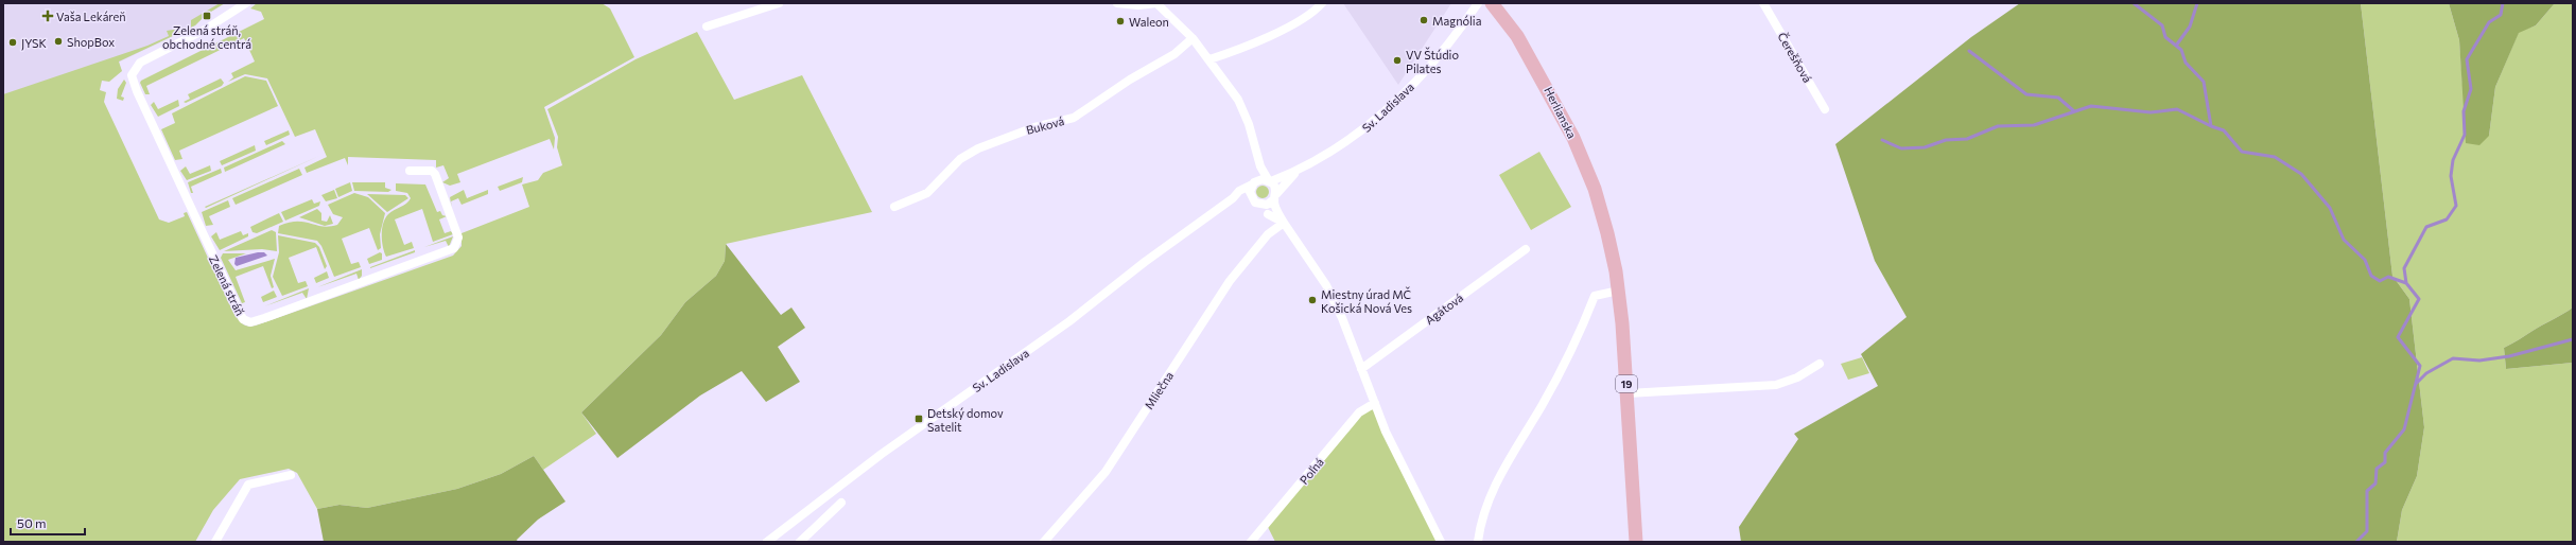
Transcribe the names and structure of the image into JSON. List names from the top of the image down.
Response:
{
  "streets": {
    "main road": ["Herlianska", "19"],
    "street": [
      "Čerešňová",
      "Sv. Ladislava",
      "Buková",
      "Zelená stráň",
      "Agátová",
      "Mliečna",
      "Poľná"
    ]
  },
  "crossings": [
    ["Herlianska", "19"]
  ],
  "places": {
    "health": ["Vaša Lekáreň"],
    "transit": ["Zelená stráň, obchodné centrá", "Detský domov Satelit"],
    "other": [
      "Magnólia",
      "Waleon",
      "ShopBox",
      "JYSK",
      "VV Štúdio Pilates",
      "Miestny úrad MČ Košická Nová Ves"
    ]
  },
  "scale_bar": "50 m"
}
